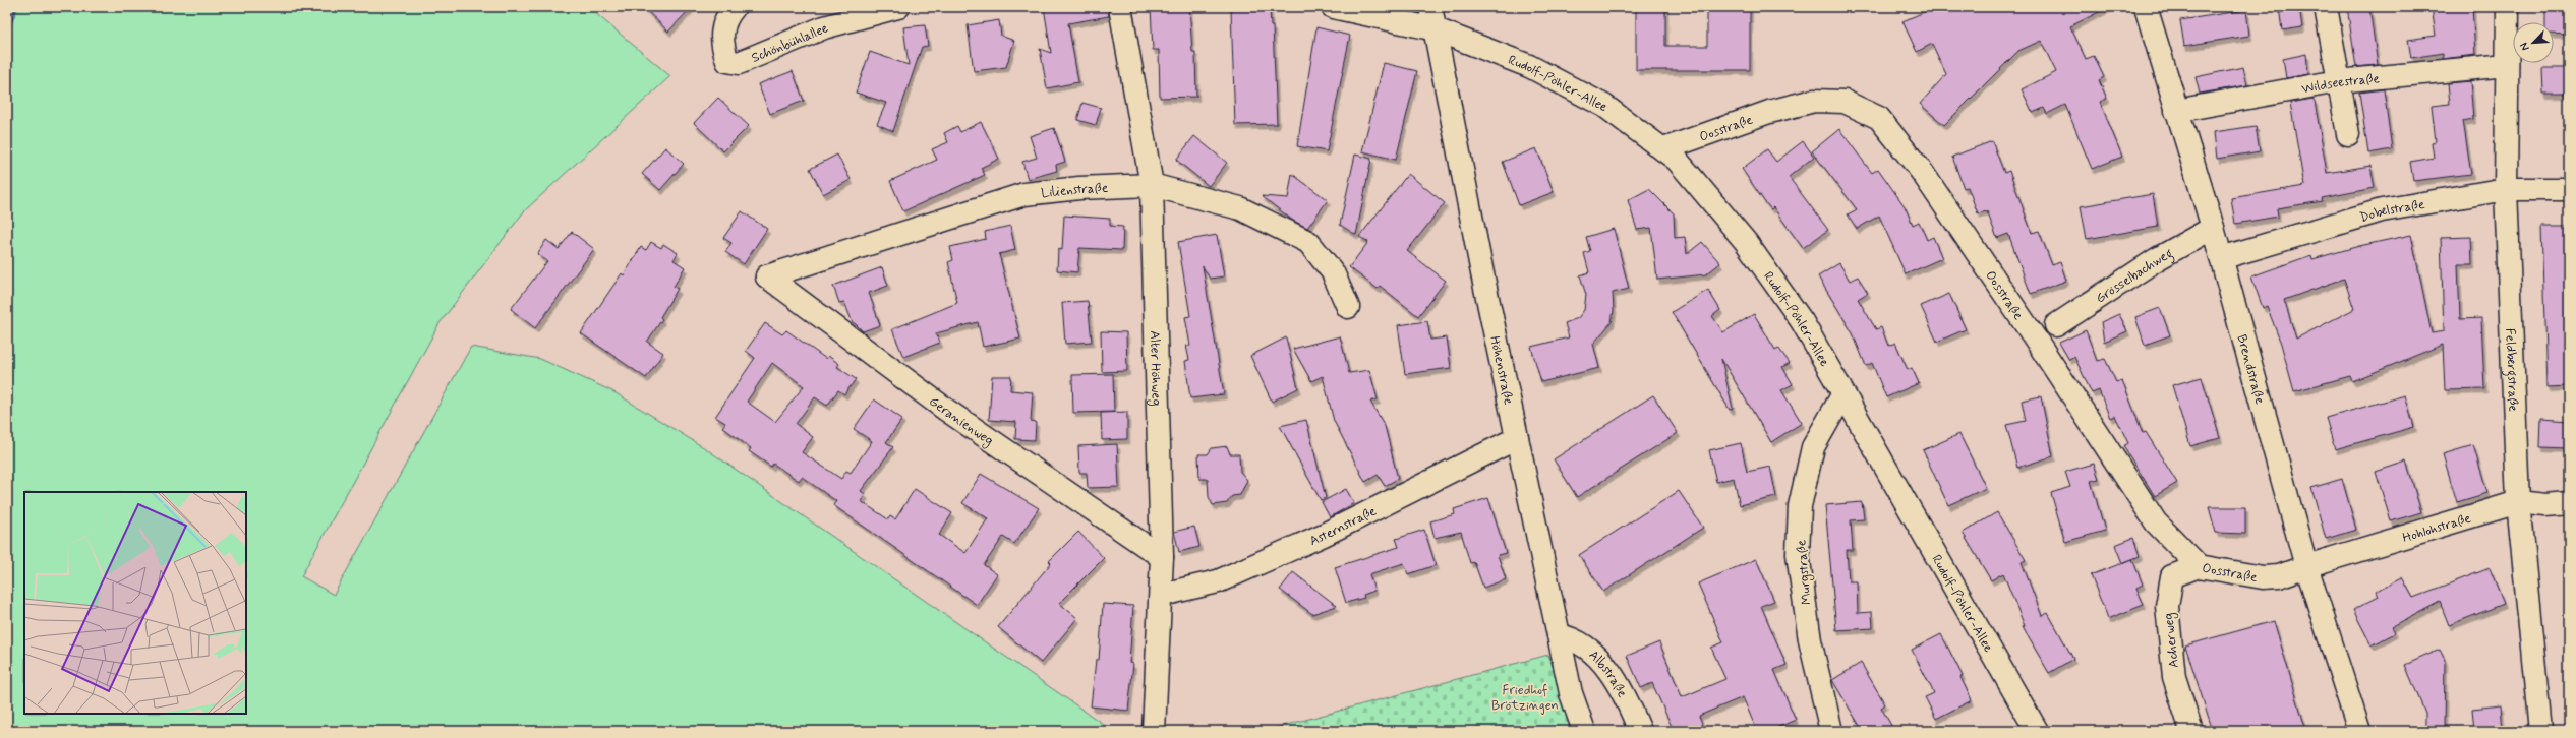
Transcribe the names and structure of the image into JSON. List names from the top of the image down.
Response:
{
  "streets": {
    "street": [
      "Schönbühlallee",
      "Wildseestraße",
      "Rudolf-Pöhler-Allee",
      "Oosstraße",
      "Lilienstraße",
      "Dobelstraße",
      "Grösselbachweg",
      "Alter Höhweg",
      "Brendstraße",
      "Feldbergstraße",
      "Höhenstraße",
      "Geranienweg",
      "Asternstraße",
      "Hohlohstraße",
      "Murgstraße",
      "Acherweg",
      "Albstraße"
    ]
  },
  "crossings": [
    ["Wildseestraße", "Brendstraße"],
    ["Wildseestraße", "Feldbergstraße"],
    ["Rudolf-Pöhler-Allee", "Oosstraße"],
    ["Rudolf-Pöhler-Allee", "Höhenstraße"],
    ["Rudolf-Pöhler-Allee", "Murgstraße"],
    ["Oosstraße", "Brendstraße"],
    ["Oosstraße", "Hohlohstraße"],
    ["Oosstraße", "Acherweg"],
    ["Lilienstraße", "Alter Höhweg"],
    ["Lilienstraße", "Geranienweg"],
    ["Dobelstraße", "Brendstraße"],
    ["Dobelstraße", "Feldbergstraße"],
    ["Grösselbachweg", "Brendstraße"],
    ["Alter Höhweg", "Geranienweg"],
    ["Alter Höhweg", "Asternstraße"],
    ["Brendstraße", "Hohlohstraße"],
    ["Feldbergstraße", "Hohlohstraße"],
    ["Höhenstraße", "Asternstraße"],
    ["Höhenstraße", "Albstraße"]
  ],
  "parks": ["Friedhof Brötzingen"],
  "north": "bottom left"
}
